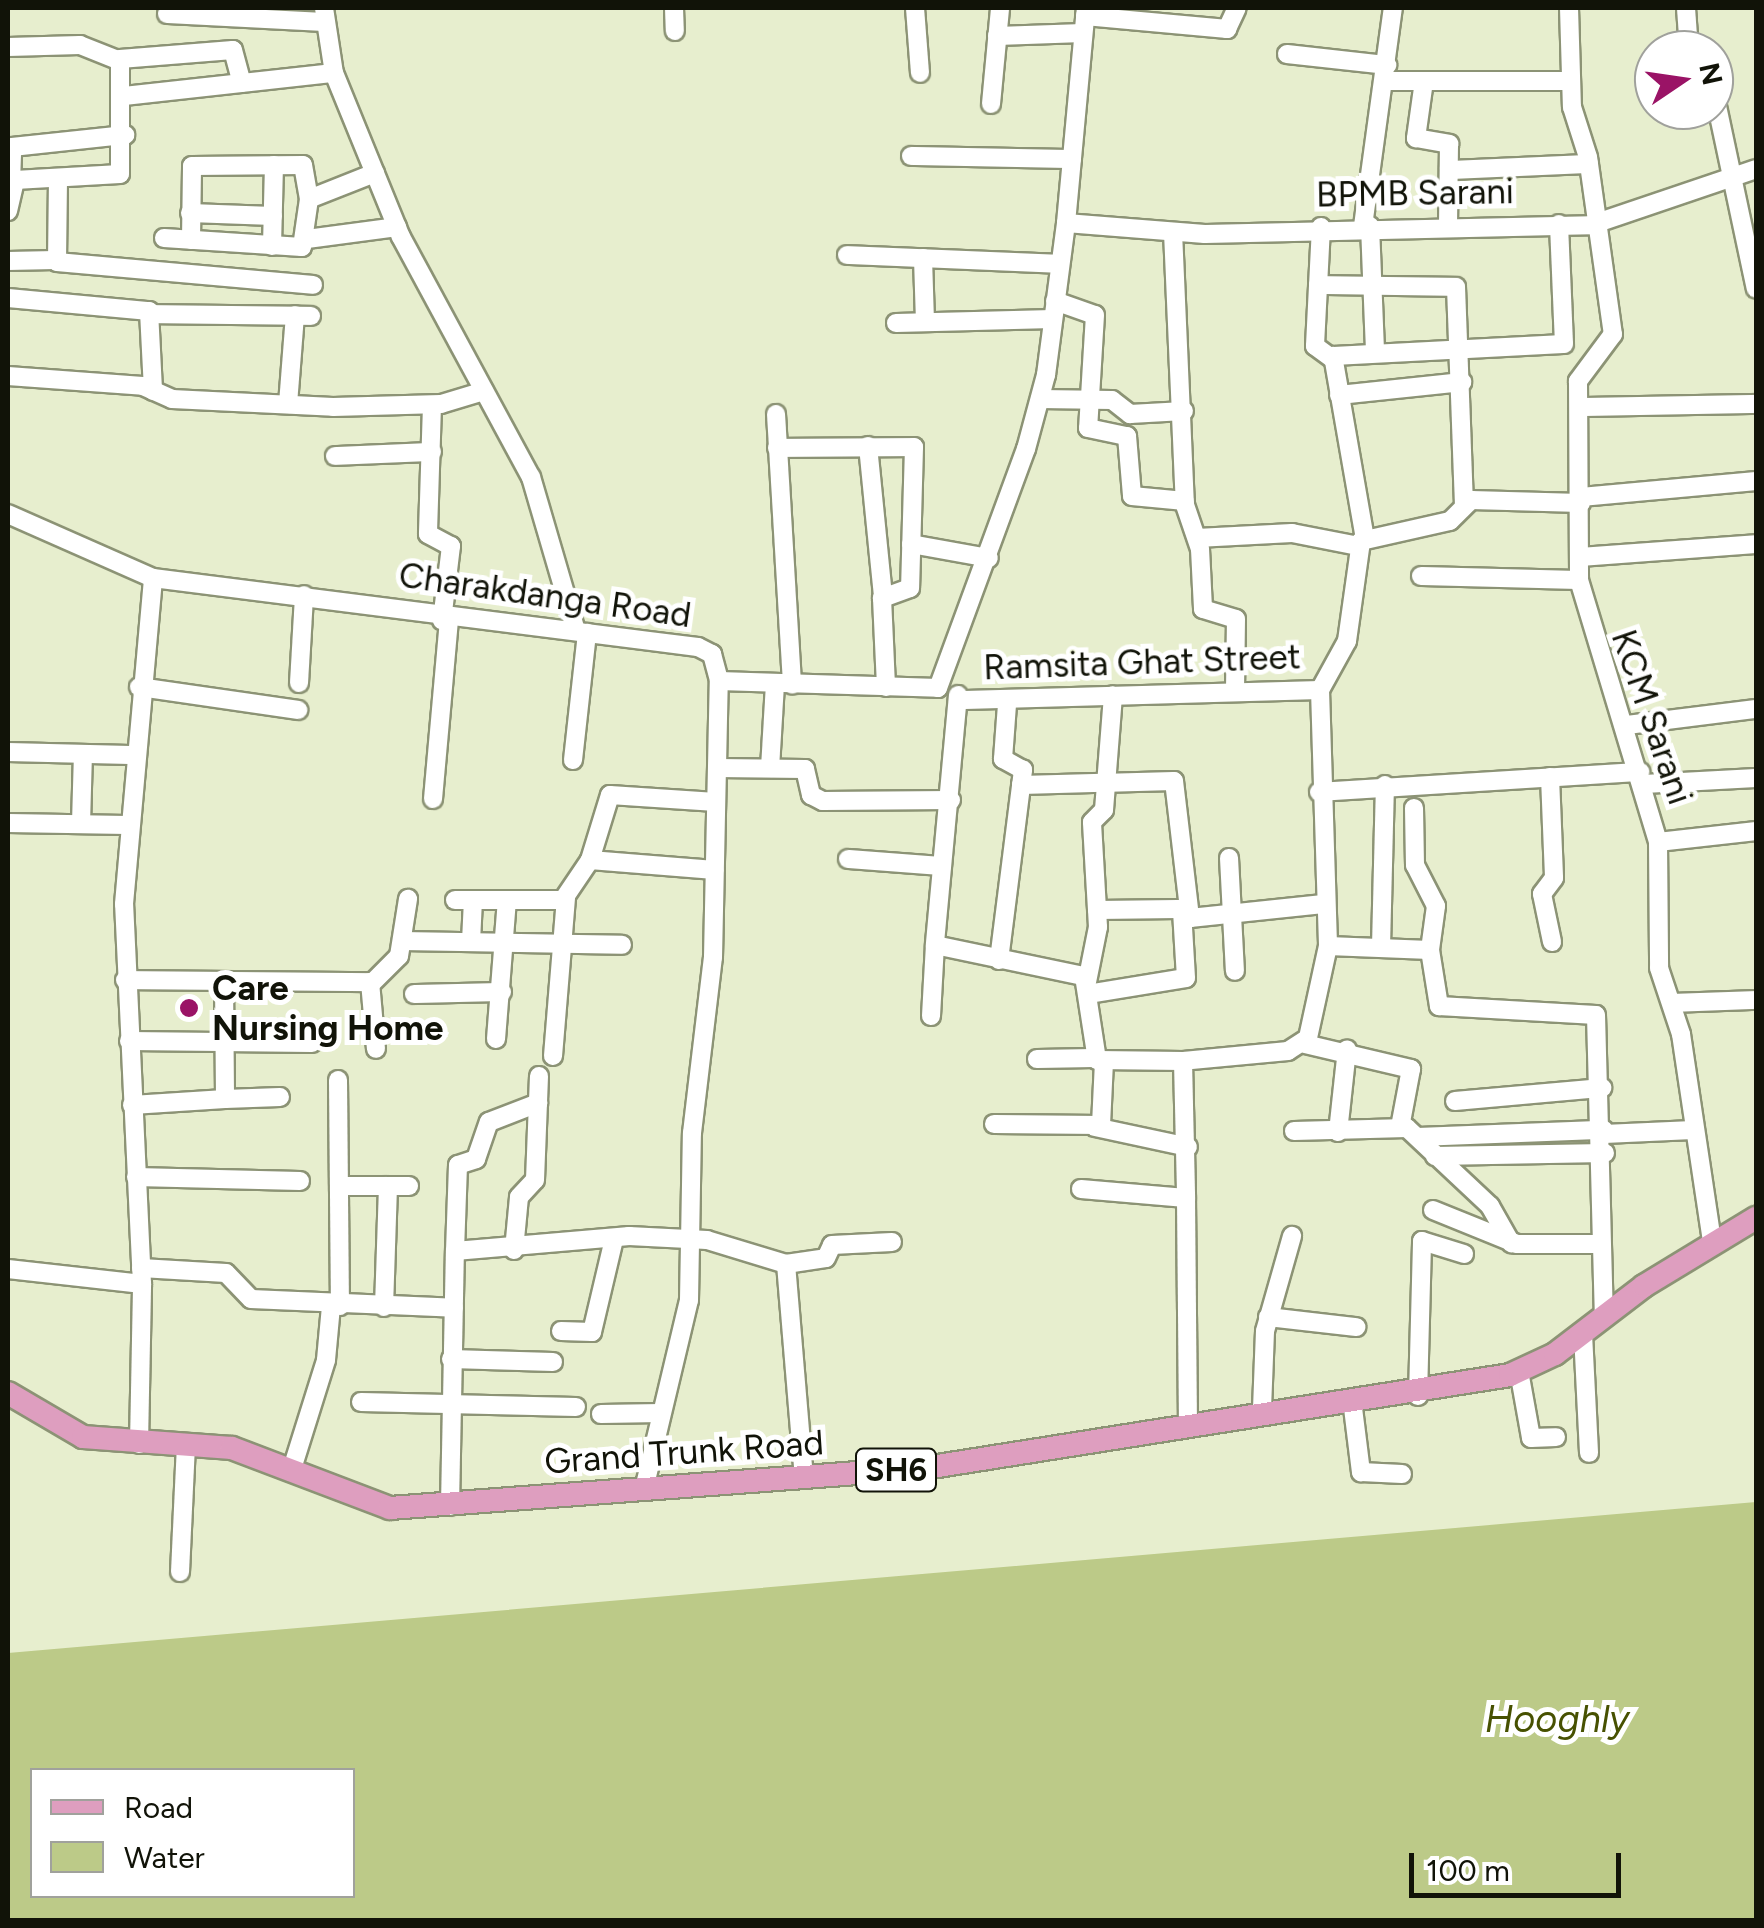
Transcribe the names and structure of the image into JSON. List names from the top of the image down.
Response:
{
  "streets": {
    "main road": ["Grand Trunk Road", "SH6"],
    "street": [
      "BPMB Sarani",
      "Charakdanga Road",
      "Ramsita Ghat Street",
      "KCM Sarani"
    ]
  },
  "crossings": [
    ["BPMB Sarani", "KCM Sarani"],
    ["KCM Sarani", "Grand Trunk Road"]
  ],
  "water": ["Hooghly"],
  "places": ["Care Nursing Home"],
  "legend": ["Road", "Water"],
  "scale_bar": "100 m",
  "north": "right"
}
